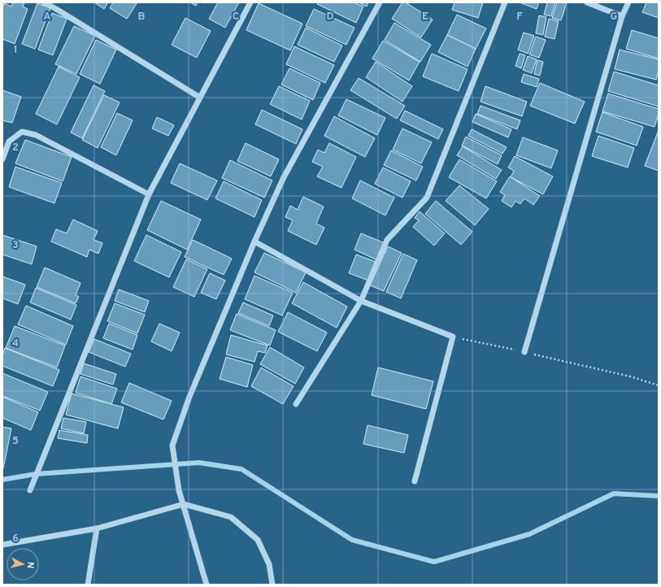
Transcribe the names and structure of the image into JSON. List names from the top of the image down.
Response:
{
  "north": "right",
  "grid": {
    "columns": [
      "A",
      "B",
      "C",
      "D",
      "E",
      "F",
      "G"
    ],
    "rows": [
      "1",
      "2",
      "3",
      "4",
      "5",
      "6"
    ]
  }
}
